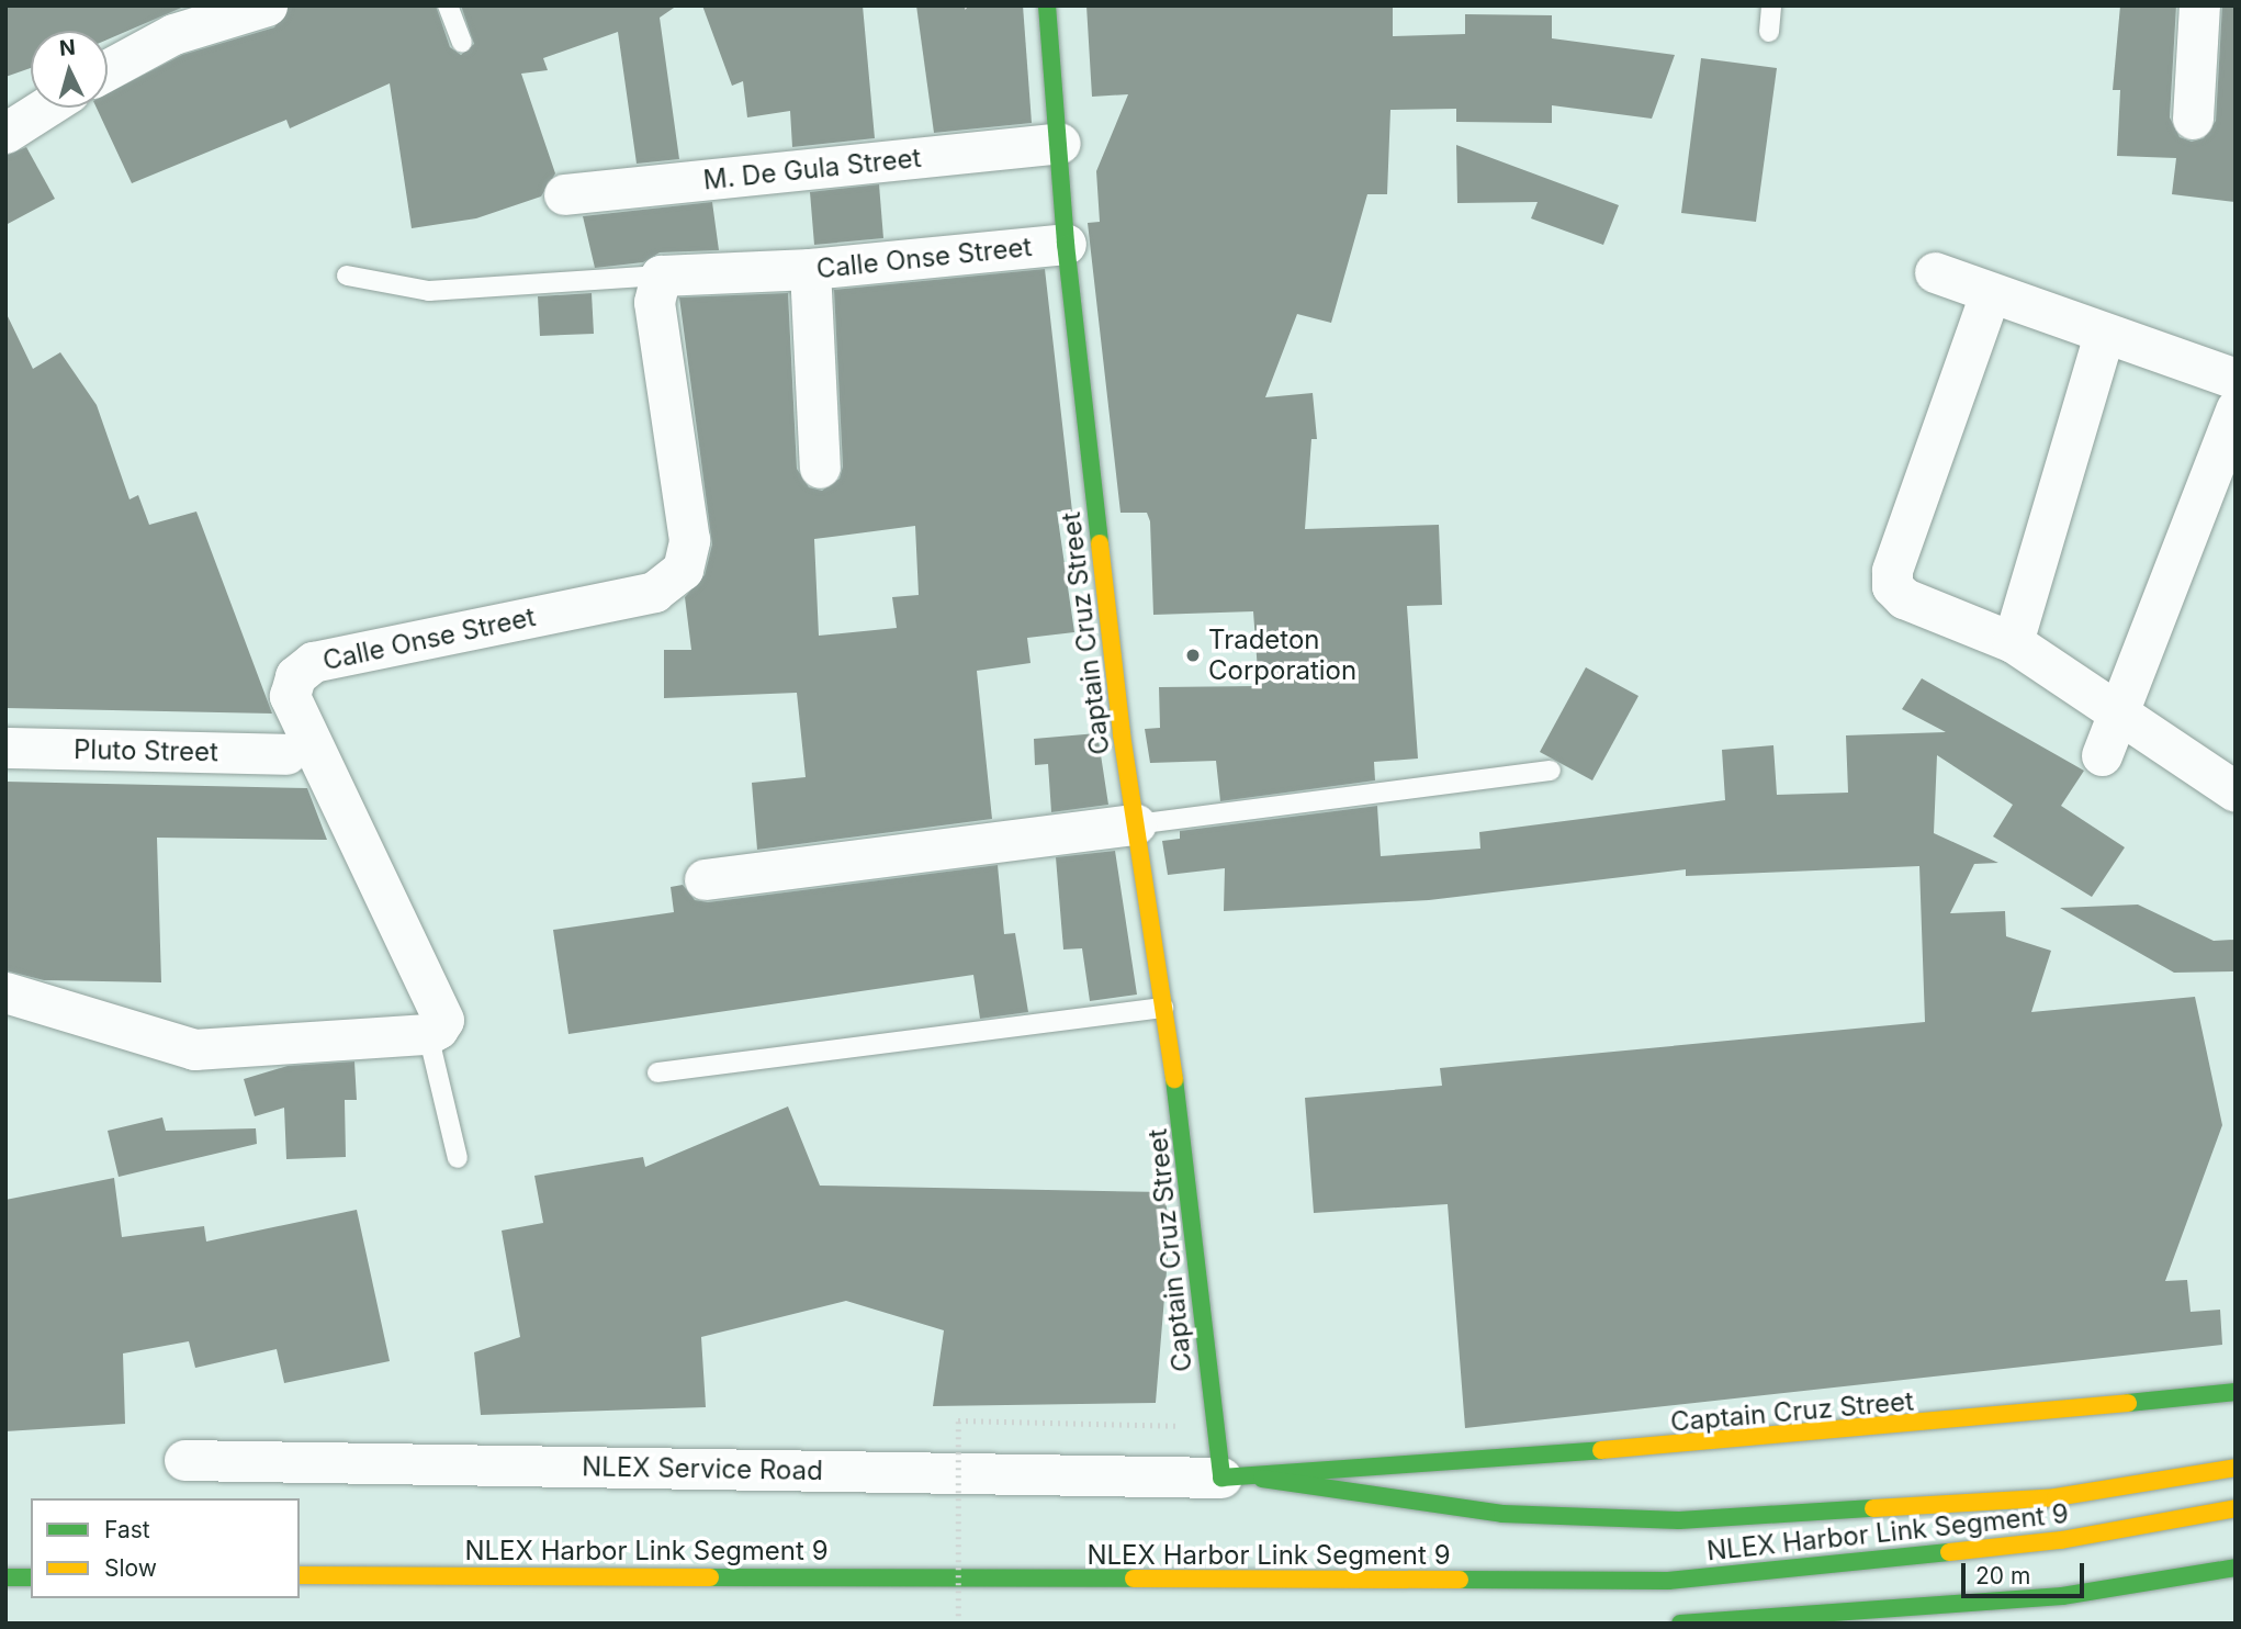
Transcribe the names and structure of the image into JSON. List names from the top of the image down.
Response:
{
  "streets": {
    "main road": ["Captain Cruz Street", "NLEX Harbor Link Segment 9"],
    "street": [
      "M. De Gula Street",
      "Calle Onse Street",
      "Pluto Street",
      "NLEX Service Road"
    ]
  },
  "crossings": [
    ["M. De Gula Street", "Captain Cruz Street"],
    ["Calle Onse Street", "Captain Cruz Street"],
    ["Captain Cruz Street", "NLEX Service Road"]
  ],
  "places": ["Tradeton Corporation"],
  "legend": ["Fast", "Slow"],
  "scale_bar": "20 m",
  "north": "top"
}
